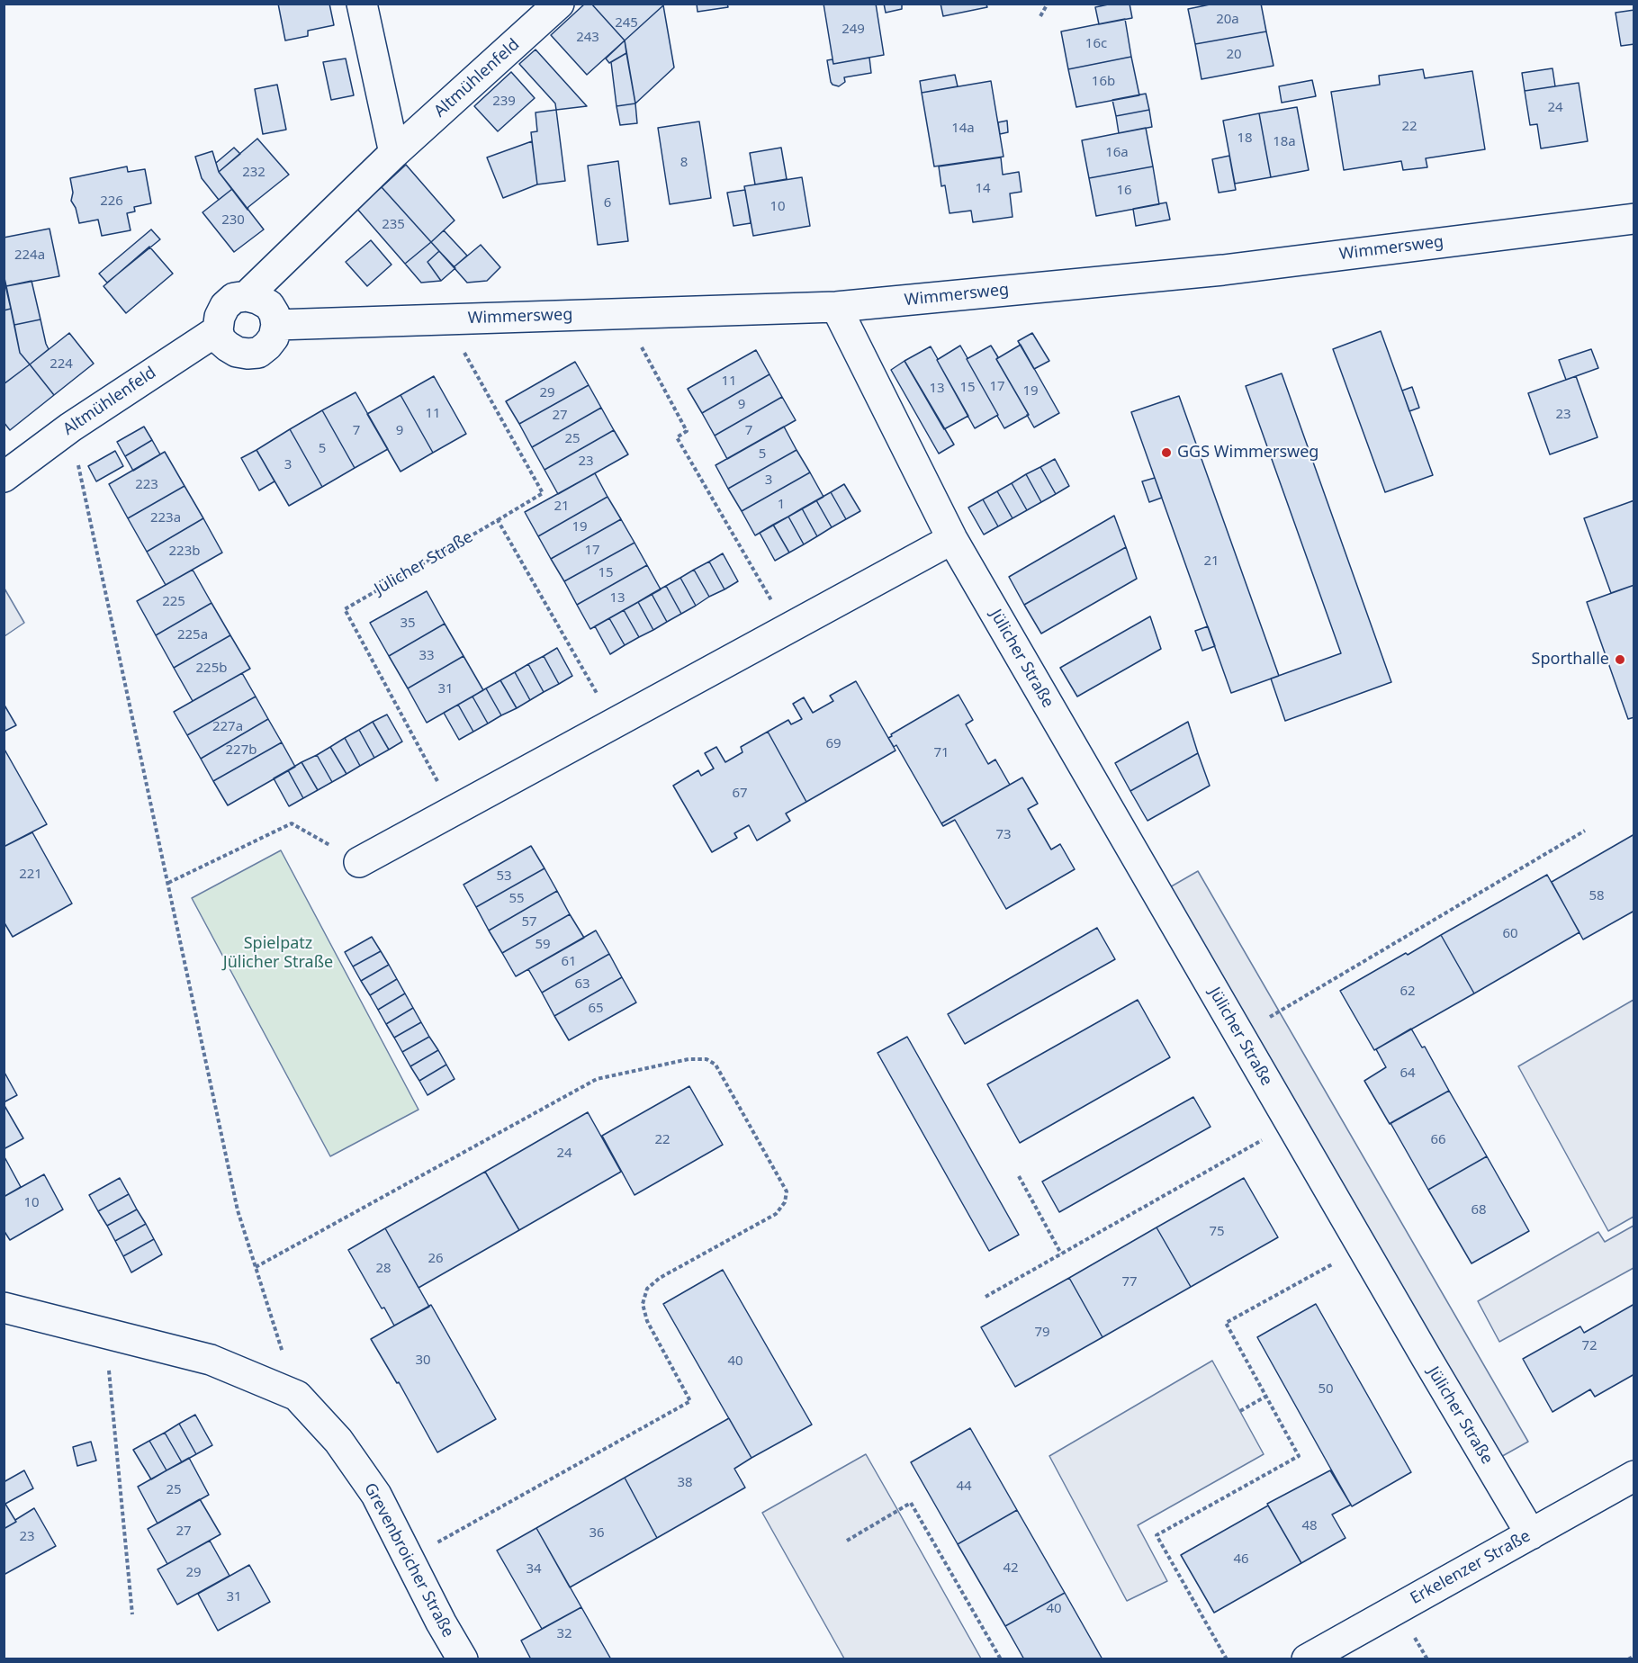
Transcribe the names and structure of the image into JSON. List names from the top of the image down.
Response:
{
  "streets": {
    "street": [
      "Altmühlenfeld",
      "Wimmersweg",
      "Jülicher Straße",
      "Grevenbroicher Straße",
      "Erkelenzer Straße"
    ]
  },
  "crossings": [
    ["Altmühlenfeld", "Wimmersweg"],
    ["Wimmersweg", "Jülicher Straße"],
    ["Jülicher Straße", "Erkelenzer Straße"]
  ],
  "parks": ["Spielpatz Jülicher Straße"],
  "places": ["GGS Wimmersweg", "Sporthalle"],
  "house_numbers": [
    "20a",
    "245",
    "249",
    "243",
    "16c",
    "20",
    "16b",
    "239",
    "24",
    "22",
    "14a",
    "18",
    "18a",
    "16a",
    "8",
    "232",
    "14",
    "16",
    "226",
    "6",
    "10",
    "230",
    "235",
    "224a",
    "224",
    "11",
    "17",
    "15",
    "13",
    "19",
    "29",
    "9",
    "11",
    "23",
    "27",
    "7",
    "9",
    "7",
    "25",
    "5",
    "5",
    "23",
    "3",
    "3",
    "223",
    "1",
    "21",
    "223a",
    "19",
    "17",
    "223b",
    "21",
    "15",
    "13",
    "225",
    "35",
    "225a",
    "33",
    "225b",
    "31",
    "227a",
    "69",
    "227b",
    "71",
    "67",
    "73",
    "221",
    "53",
    "58",
    "55",
    "57",
    "60",
    "59",
    "61",
    "63",
    "62",
    "65",
    "64",
    "22",
    "66",
    "24",
    "10",
    "68",
    "75",
    "26",
    "28",
    "77",
    "79",
    "72",
    "30",
    "40",
    "50",
    "38",
    "44",
    "25",
    "48",
    "27",
    "36",
    "23",
    "46",
    "42",
    "34",
    "29",
    "31",
    "40",
    "32"
  ]
}
